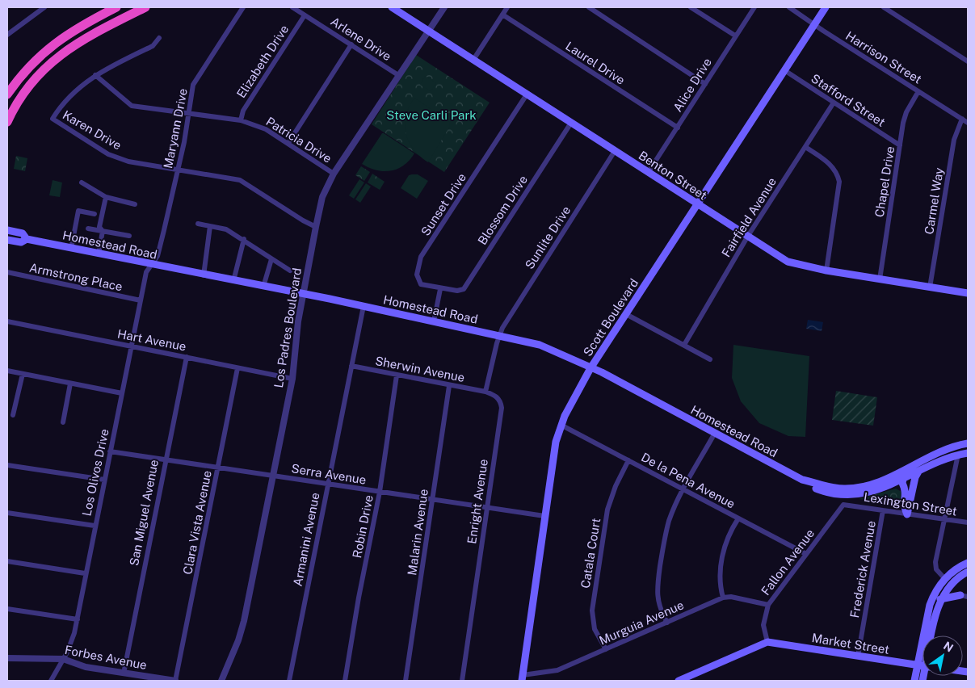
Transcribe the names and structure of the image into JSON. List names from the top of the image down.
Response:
{
  "streets": {
    "main road": [
      "Benton Street",
      "Homestead Road",
      "Scott Boulevard",
      "Market Street"
    ],
    "street": [
      "Arlene Drive",
      "Harrison Street",
      "Elizabeth Drive",
      "Laurel Drive",
      "Alice Drive",
      "Stafford Street",
      "Maryann Drive",
      "Karen Drive",
      "Patricia Drive",
      "Chapel Drive",
      "Carmel Way",
      "Sunset Drive",
      "Blossom Drive",
      "Fairfield Avenue",
      "Sunlite Drive",
      "Armstrong Place",
      "Los Padres Boulevard",
      "Hart Avenue",
      "Sherwin Avenue",
      "Los Olivos Drive",
      "Serra Avenue",
      "De la Pena Avenue",
      "Enright Avenue",
      "Lexington Street",
      "San Miguel Avenue",
      "Clara Vista Avenue",
      "Robin Drive",
      "Malarin Avenue",
      "Armanini Avenue",
      "Catala Court",
      "Fallon Avenue",
      "Frederick Avenue",
      "Murguia Avenue",
      "Forbes Avenue"
    ]
  },
  "crossings": [
    ["Arlene Drive", "Elizabeth Drive"],
    ["Arlene Drive", "Los Padres Boulevard"],
    ["Harrison Street", "Chapel Drive"],
    ["Harrison Street", "Carmel Way"],
    ["Harrison Street", "Scott Boulevard"],
    ["Elizabeth Drive", "Patricia Drive"],
    ["Laurel Drive", "Alice Drive"],
    ["Alice Drive", "Benton Street"],
    ["Stafford Street", "Chapel Drive"],
    ["Stafford Street", "Fairfield Avenue"],
    ["Stafford Street", "Scott Boulevard"],
    ["Maryann Drive", "Karen Drive"],
    ["Maryann Drive", "Patricia Drive"],
    ["Maryann Drive", "Homestead Road"],
    ["Maryann Drive", "Los Olivos Drive"],
    ["Karen Drive", "Patricia Drive"],
    ["Karen Drive", "Los Padres Boulevard"],
    ["Patricia Drive", "Los Padres Boulevard"],
    ["Benton Street", "Chapel Drive"],
    ["Benton Street", "Carmel Way"],
    ["Benton Street", "Sunset Drive"],
    ["Benton Street", "Blossom Drive"],
    ["Benton Street", "Fairfield Avenue"],
    ["Benton Street", "Sunlite Drive"],
    ["Benton Street", "Scott Boulevard"],
    ["Benton Street", "Los Padres Boulevard"],
    ["Sunset Drive", "Blossom Drive"],
    ["Sunlite Drive", "Homestead Road"],
    ["Homestead Road", "Scott Boulevard"],
    ["Homestead Road", "Los Padres Boulevard"],
    ["Homestead Road", "Los Olivos Drive"],
    ["Homestead Road", "Armanini Avenue"],
    ["Armstrong Place", "Los Olivos Drive"],
    ["Scott Boulevard", "Serra Avenue"],
    ["Scott Boulevard", "De la Pena Avenue"],
    ["Scott Boulevard", "Murguia Avenue"],
    ["Los Padres Boulevard", "Hart Avenue"],
    ["Los Padres Boulevard", "Serra Avenue"],
    ["Hart Avenue", "Los Olivos Drive"],
    ["Hart Avenue", "San Miguel Avenue"],
    ["Hart Avenue", "Clara Vista Avenue"],
    ["Sherwin Avenue", "Enright Avenue"],
    ["Sherwin Avenue", "Robin Drive"],
    ["Sherwin Avenue", "Malarin Avenue"],
    ["Sherwin Avenue", "Armanini Avenue"],
    ["Los Olivos Drive", "Serra Avenue"],
    ["Los Olivos Drive", "Forbes Avenue"],
    ["Serra Avenue", "Enright Avenue"],
    ["Serra Avenue", "San Miguel Avenue"],
    ["Serra Avenue", "Clara Vista Avenue"],
    ["Serra Avenue", "Robin Drive"],
    ["Serra Avenue", "Malarin Avenue"],
    ["Serra Avenue", "Armanini Avenue"],
    ["De la Pena Avenue", "Catala Court"],
    ["De la Pena Avenue", "Fallon Avenue"],
    ["Lexington Street", "Fallon Avenue"],
    ["Lexington Street", "Frederick Avenue"],
    ["San Miguel Avenue", "Forbes Avenue"],
    ["Clara Vista Avenue", "Forbes Avenue"],
    ["Catala Court", "Murguia Avenue"],
    ["Fallon Avenue", "Murguia Avenue"],
    ["Fallon Avenue", "Market Street"],
    ["Frederick Avenue", "Market Street"]
  ],
  "parks": ["Steve Carli Park"],
  "north": "top right"
}
